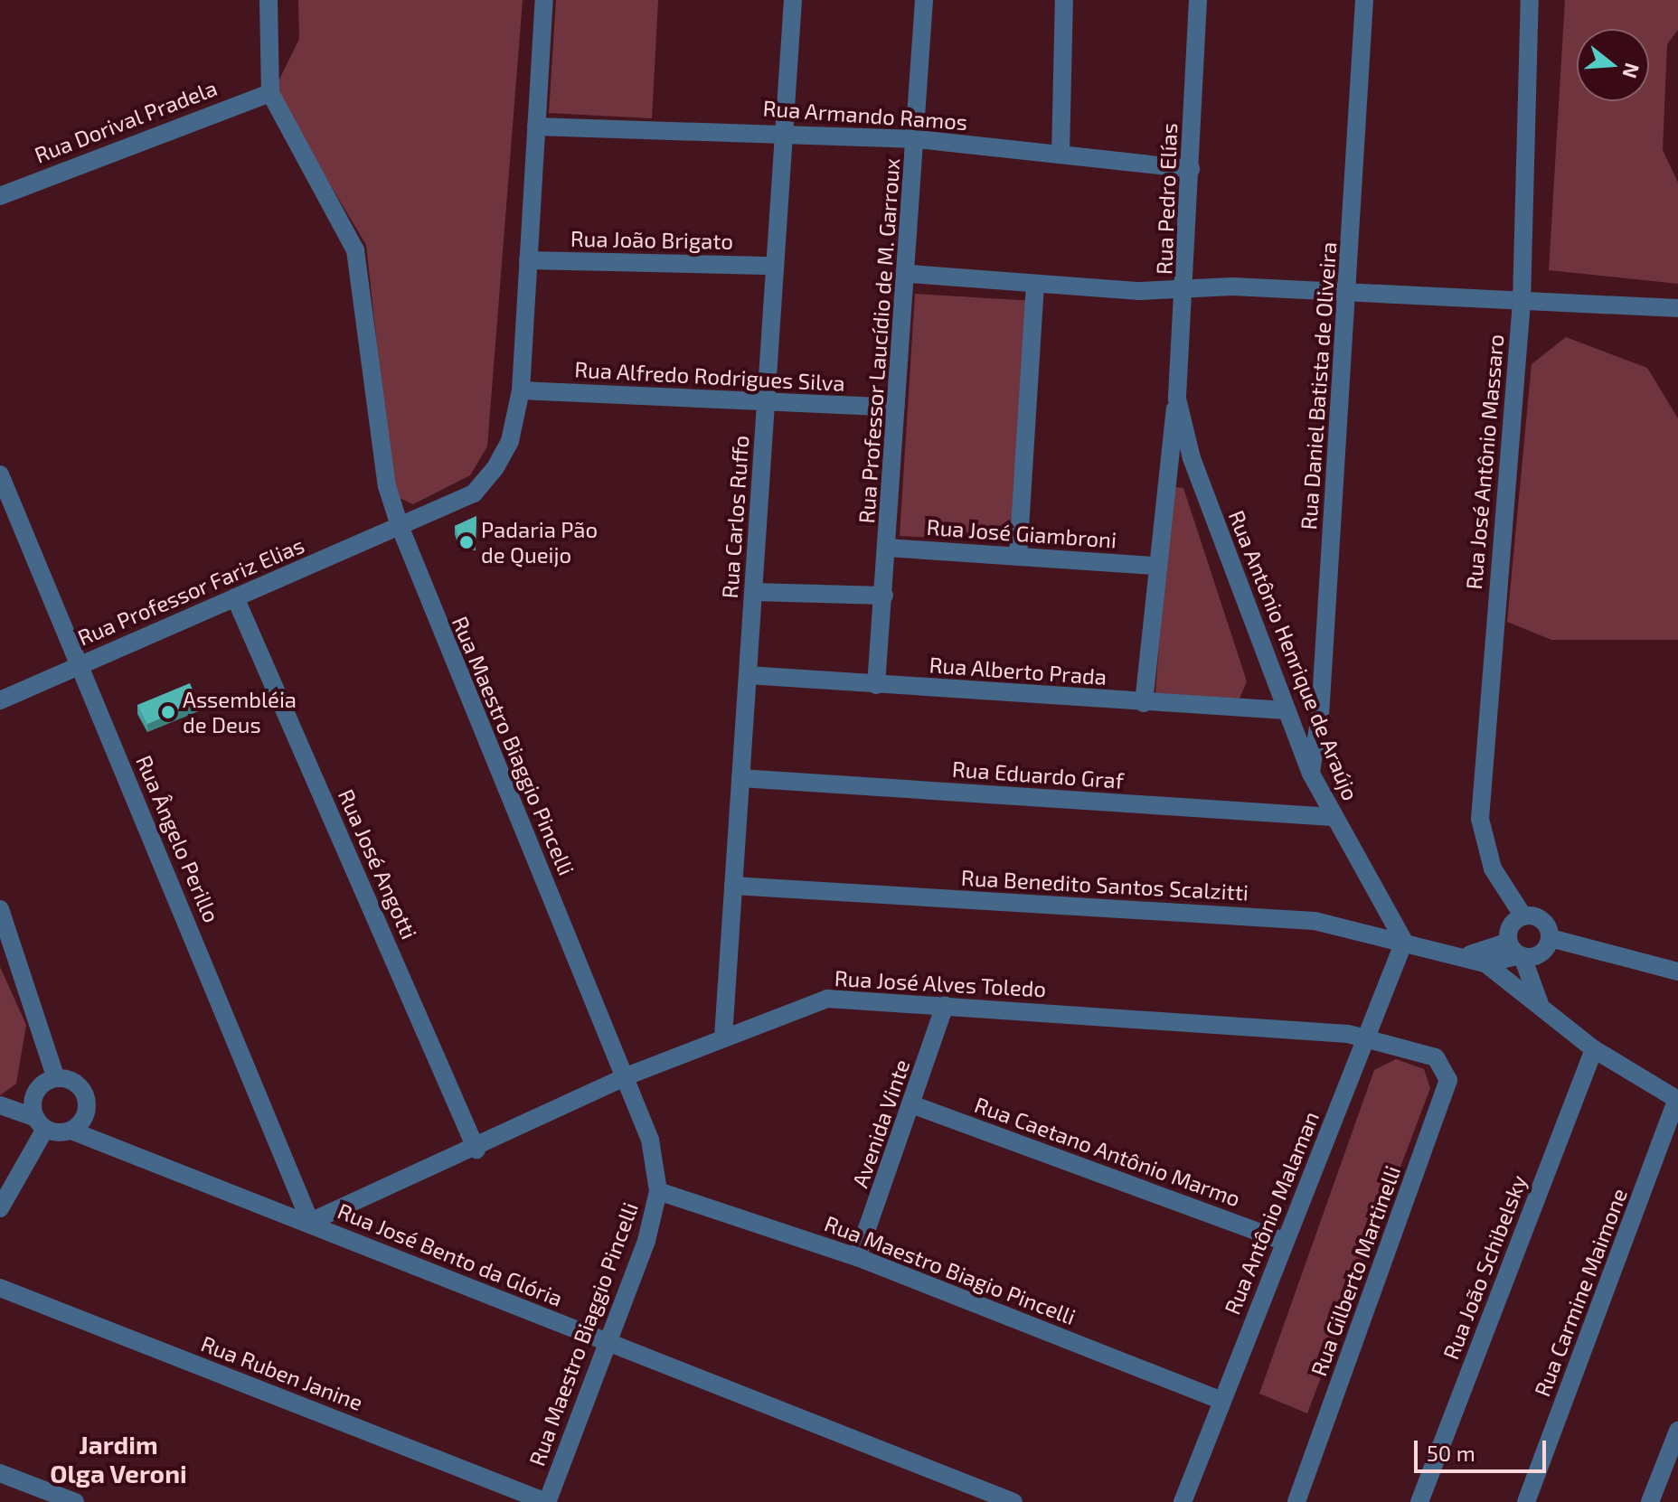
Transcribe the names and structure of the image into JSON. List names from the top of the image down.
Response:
{
  "streets": {
    "street": [
      "Rua Armando Ramos",
      "Rua Dorival Pradela",
      "Rua Pedro Elías",
      "Rua João Brigato",
      "Rua Professor Laucídio de M. Garroux",
      "Rua Alfredo Rodrigues Silva",
      "Rua Daniel Batista de Oliveira",
      "Rua José Antônio Massaro",
      "Rua Carlos Ruffo",
      "Rua José Giambroni",
      "Rua Professor Fariz Elias",
      "Rua Antônio Henrique de Araújo",
      "Rua Alberto Prada",
      "Rua Maestro Biaggio Pincelli",
      "Rua Eduardo Graf",
      "Rua Ângelo Perillo",
      "Rua José Angotti",
      "Rua Benedito Santos Scalzitti",
      "Rua José Alves Toledo",
      "Avenida Vinte",
      "Rua Caetano Antônio Marmo",
      "Rua Antônio Malaman",
      "Rua José Bento da Glória",
      "Rua João Schibelsky",
      "Rua Maestro Biagio Pincelli",
      "Rua Gilberto Martinelli",
      "Rua Carmine Maimone",
      "Rua Ruben Janine"
    ]
  },
  "crossings": [
    ["Rua Armando Ramos", "Rua Pedro Elías"],
    ["Rua Armando Ramos", "Rua Professor Laucídio de M. Garroux"],
    ["Rua Armando Ramos", "Rua Carlos Ruffo"],
    ["Rua Armando Ramos", "Rua Professor Fariz Elias"],
    ["Rua Dorival Pradela", "Rua Maestro Biaggio Pincelli"],
    ["Rua Pedro Elías", "Rua José Giambroni"],
    ["Rua Pedro Elías", "Rua Antônio Henrique de Araújo"],
    ["Rua Pedro Elías", "Rua Alberto Prada"],
    ["Rua João Brigato", "Rua Carlos Ruffo"],
    ["Rua João Brigato", "Rua Professor Fariz Elias"],
    ["Rua Professor Laucídio de M. Garroux", "Rua Alfredo Rodrigues Silva"],
    ["Rua Professor Laucídio de M. Garroux", "Rua José Giambroni"],
    ["Rua Professor Laucídio de M. Garroux", "Rua Alberto Prada"],
    ["Rua Alfredo Rodrigues Silva", "Rua Carlos Ruffo"],
    ["Rua Alfredo Rodrigues Silva", "Rua Professor Fariz Elias"],
    ["Rua Daniel Batista de Oliveira", "Rua Antônio Henrique de Araújo"],
    ["Rua José Antônio Massaro", "Rua Benedito Santos Scalzitti"],
    ["Rua Carlos Ruffo", "Rua Alberto Prada"],
    ["Rua Carlos Ruffo", "Rua Eduardo Graf"],
    ["Rua Carlos Ruffo", "Rua Benedito Santos Scalzitti"],
    ["Rua Carlos Ruffo", "Rua José Alves Toledo"],
    ["Rua Professor Fariz Elias", "Rua Maestro Biaggio Pincelli"],
    ["Rua Professor Fariz Elias", "Rua Ângelo Perillo"],
    ["Rua Professor Fariz Elias", "Rua José Angotti"],
    ["Rua Antônio Henrique de Araújo", "Rua Alberto Prada"],
    ["Rua Antônio Henrique de Araújo", "Rua Eduardo Graf"],
    ["Rua Antônio Henrique de Araújo", "Rua Benedito Santos Scalzitti"],
    ["Rua Antônio Henrique de Araújo", "Rua Antônio Malaman"],
    ["Rua Maestro Biaggio Pincelli", "Rua José Alves Toledo"],
    ["Rua Maestro Biaggio Pincelli", "Rua José Bento da Glória"],
    ["Rua Maestro Biaggio Pincelli", "Rua Maestro Biagio Pincelli"],
    ["Rua Maestro Biaggio Pincelli", "Rua Ruben Janine"],
    ["Rua Ângelo Perillo", "Rua José Alves Toledo"],
    ["Rua Ângelo Perillo", "Rua José Bento da Glória"],
    ["Rua José Angotti", "Rua José Alves Toledo"],
    ["Rua Benedito Santos Scalzitti", "Rua Antônio Malaman"],
    ["Rua José Alves Toledo", "Avenida Vinte"],
    ["Rua José Alves Toledo", "Rua Antônio Malaman"],
    ["Rua José Alves Toledo", "Rua José Bento da Glória"],
    ["Rua José Alves Toledo", "Rua Gilberto Martinelli"],
    ["Avenida Vinte", "Rua Caetano Antônio Marmo"],
    ["Avenida Vinte", "Rua Maestro Biagio Pincelli"],
    ["Rua Caetano Antônio Marmo", "Rua Antônio Malaman"],
    ["Rua Antônio Malaman", "Rua Maestro Biagio Pincelli"]
  ],
  "districts": ["Jardim Olga Veroni"],
  "places": ["Padaria Pão de Queijo", "Assembléia de Deus"],
  "scale_bar": "50 m",
  "north": "right"
}
